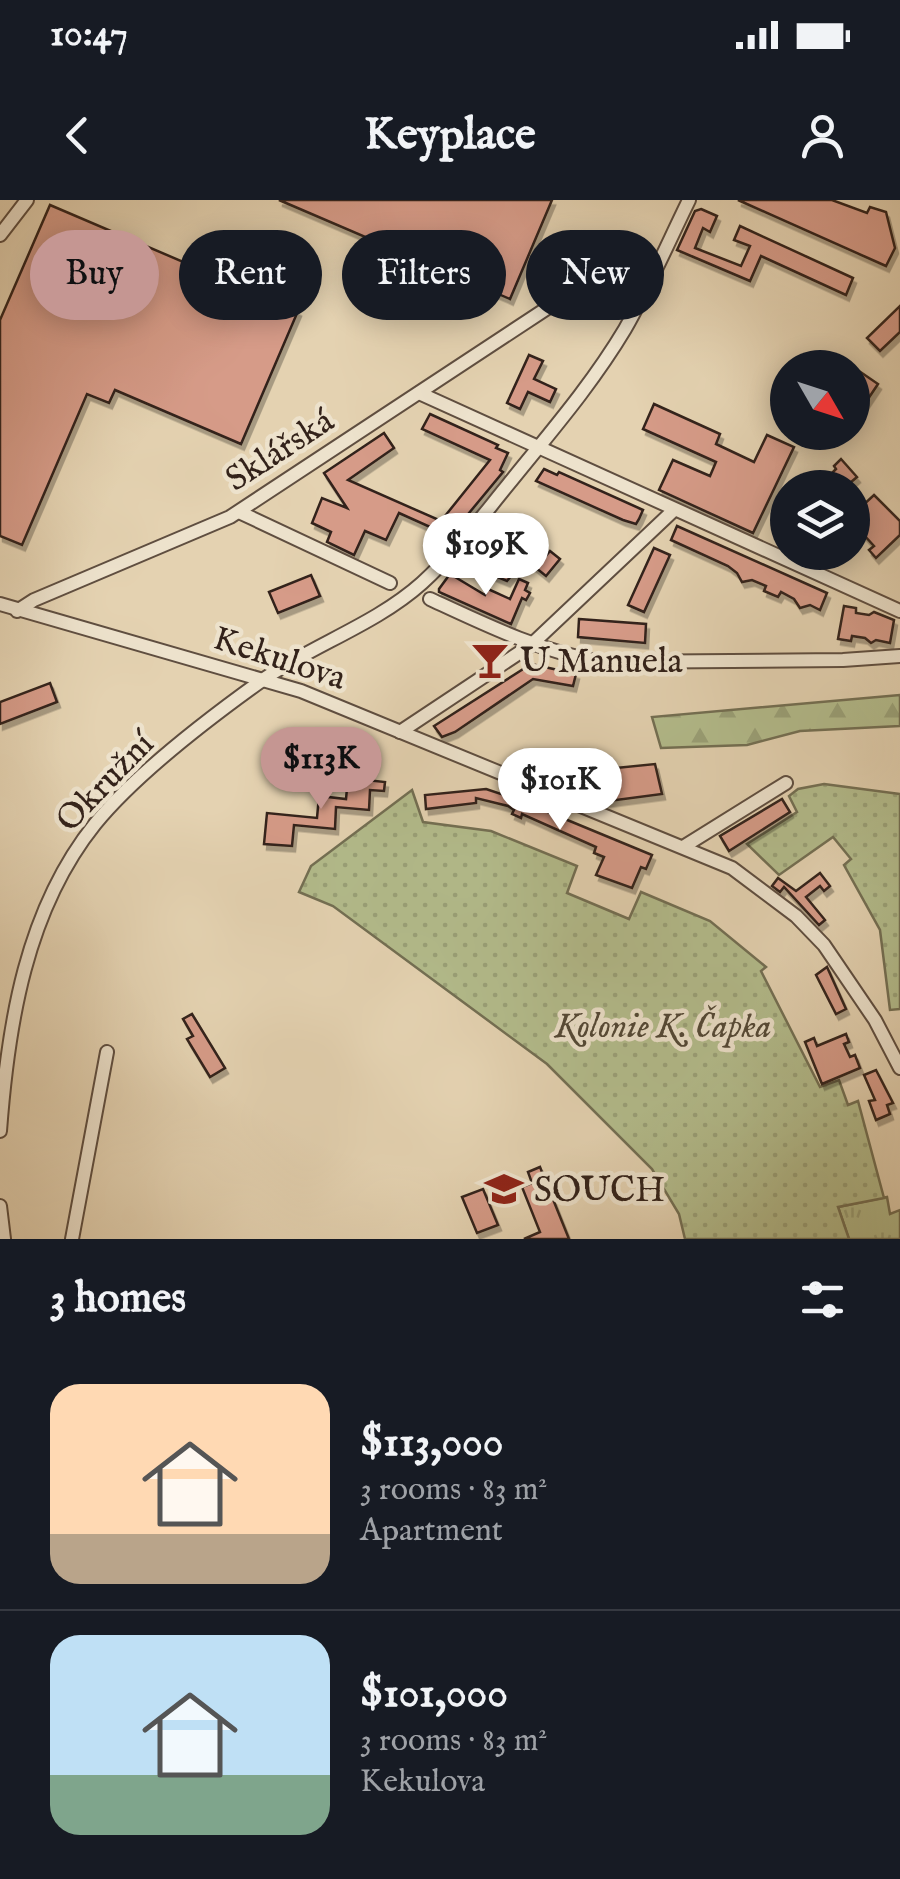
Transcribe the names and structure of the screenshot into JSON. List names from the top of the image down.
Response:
{
  "streets": {
    "street": ["Sklářská", "Kekulova", "Okružní"]
  },
  "crossings": [
    ["Sklářská", "Kekulova"],
    ["Kekulova", "Okružní"]
  ],
  "parks": ["Kolonie K. Čapka"],
  "places": {
    "bar": ["U Manuela"],
    "school or university": ["SOUCH"]
  },
  "north": "bottom right",
  "page": {
    "status": "10:47",
    "header": "Keyplace",
    "chip": [
      "Buy",
      "Rent",
      "Filters",
      "New"
    ],
    "price": ["$109K", "$113K", "$101K"],
    "heading": "3 homes",
    "list": [
      {
        "name": "$113,000",
        "note": "3 rooms · 83 m² · Apartment"
      },
      {
        "name": "$101,000",
        "note": "3 rooms · 83 m² · Kekulova"
      }
    ]
  }
}
